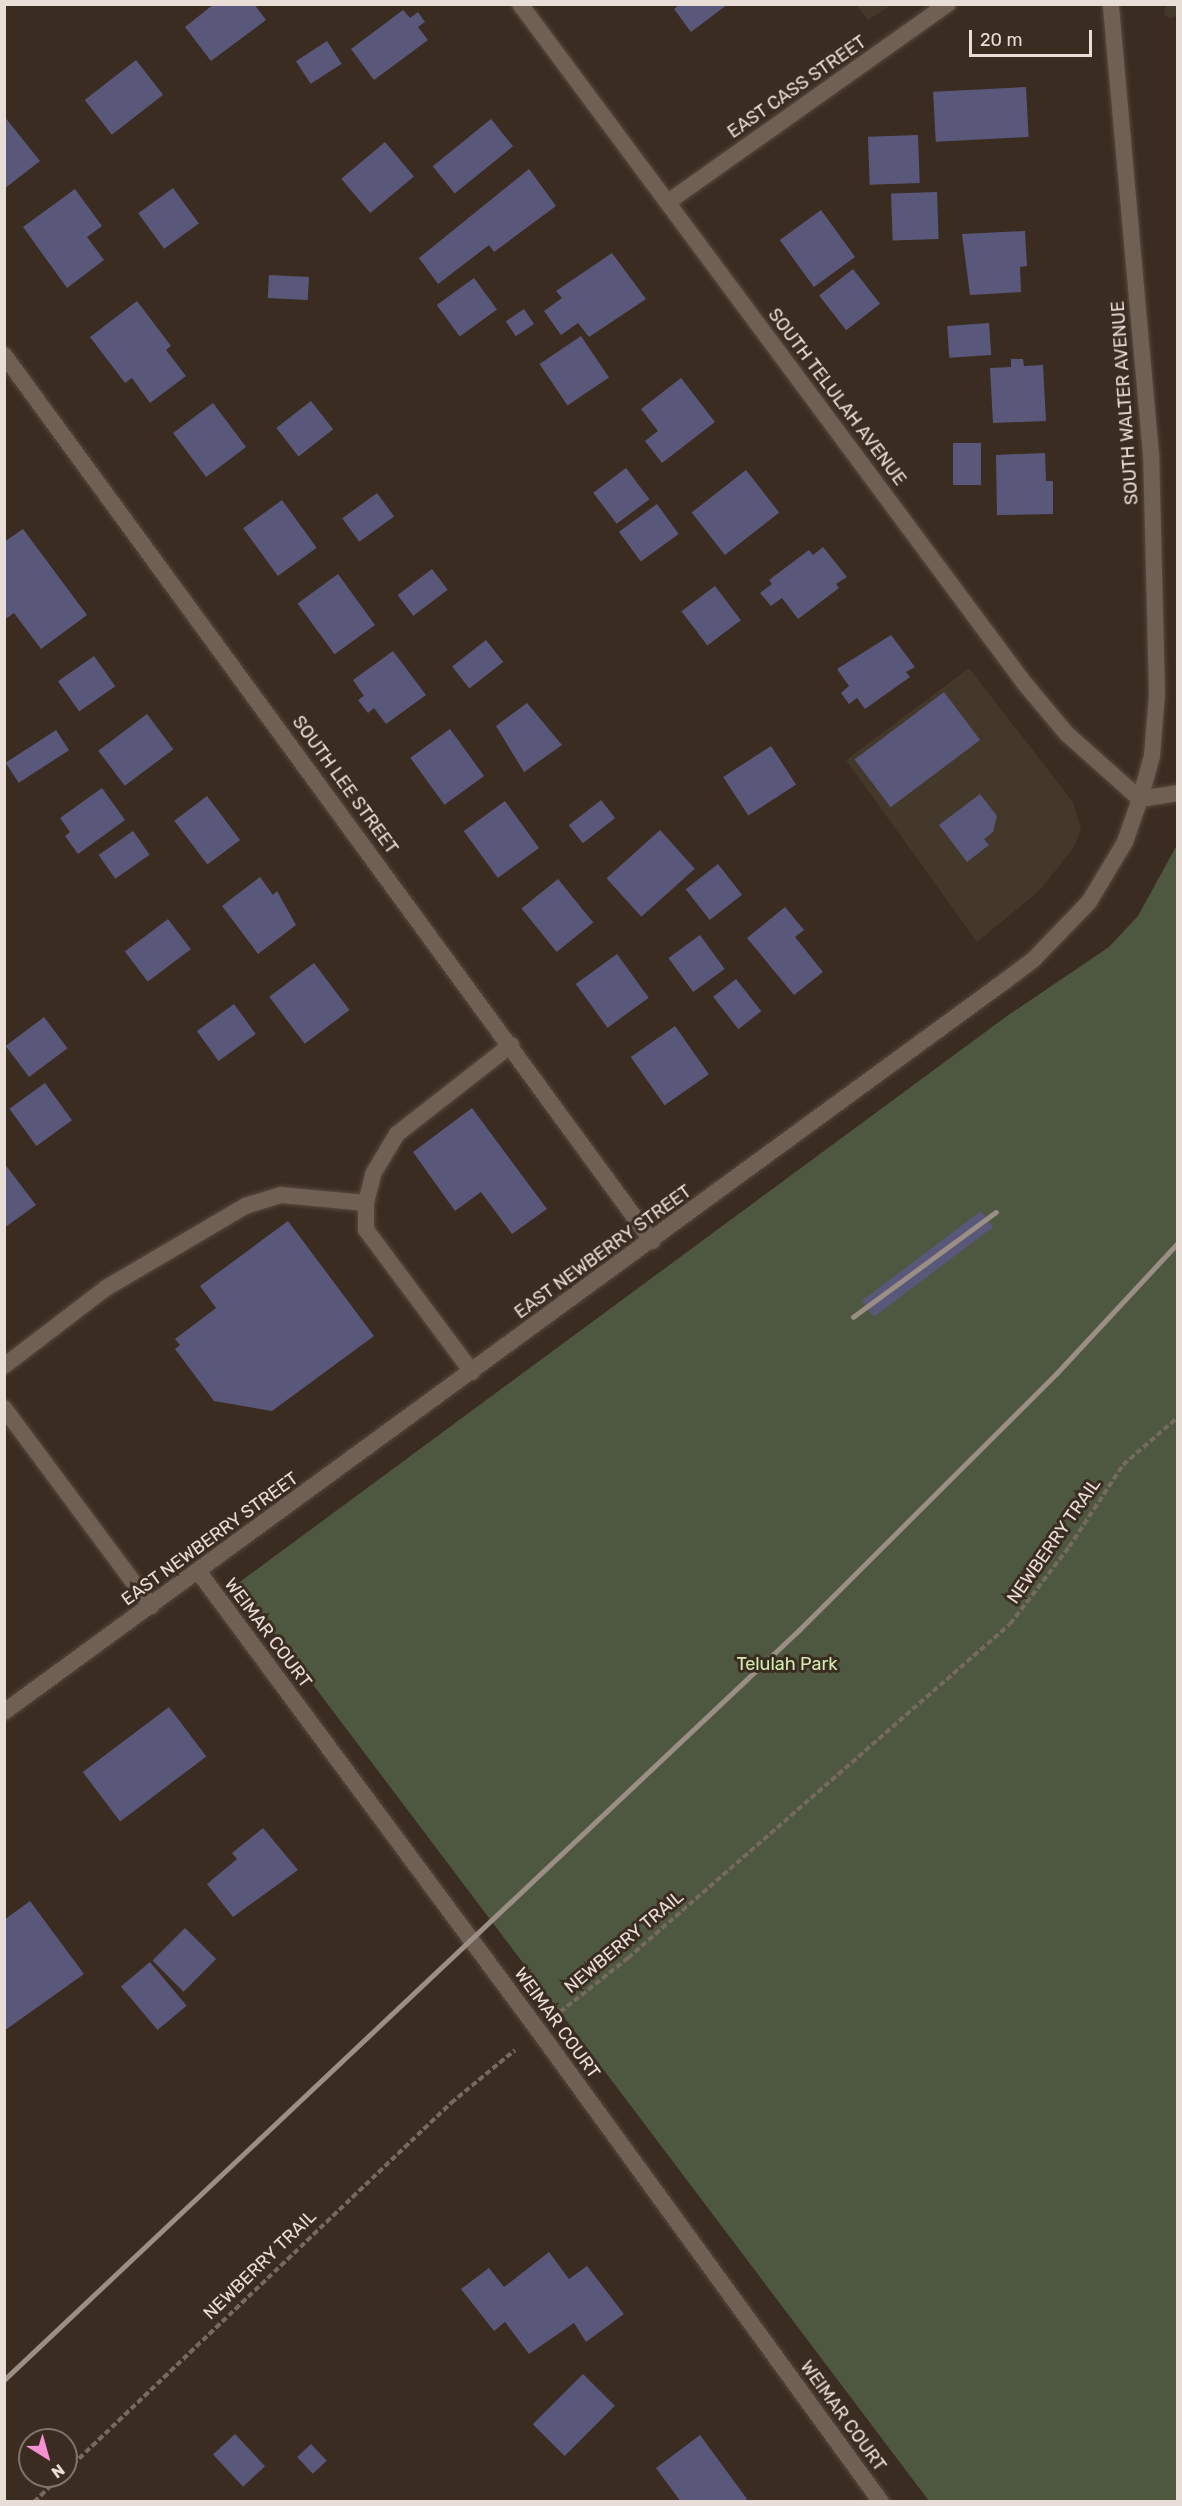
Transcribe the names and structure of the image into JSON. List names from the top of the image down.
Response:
{
  "streets": {
    "street": [
      "EAST CASS STREET",
      "SOUTH TELULAH AVENUE",
      "SOUTH WALTER AVENUE",
      "SOUTH LEE STREET",
      "EAST NEWBERRY STREET",
      "WEIMAR COURT"
    ],
    "path": ["NEWBERRY TRAIL"]
  },
  "crossings": [
    ["EAST CASS STREET", "SOUTH TELULAH AVENUE"],
    ["SOUTH TELULAH AVENUE", "SOUTH WALTER AVENUE"],
    ["SOUTH TELULAH AVENUE", "EAST NEWBERRY STREET"],
    ["SOUTH WALTER AVENUE", "EAST NEWBERRY STREET"],
    ["SOUTH LEE STREET", "EAST NEWBERRY STREET"],
    ["EAST NEWBERRY STREET", "WEIMAR COURT"],
    ["NEWBERRY TRAIL", "WEIMAR COURT"]
  ],
  "parks": ["Telulah Park"],
  "scale_bar": "20 m",
  "north": "bottom right"
}
